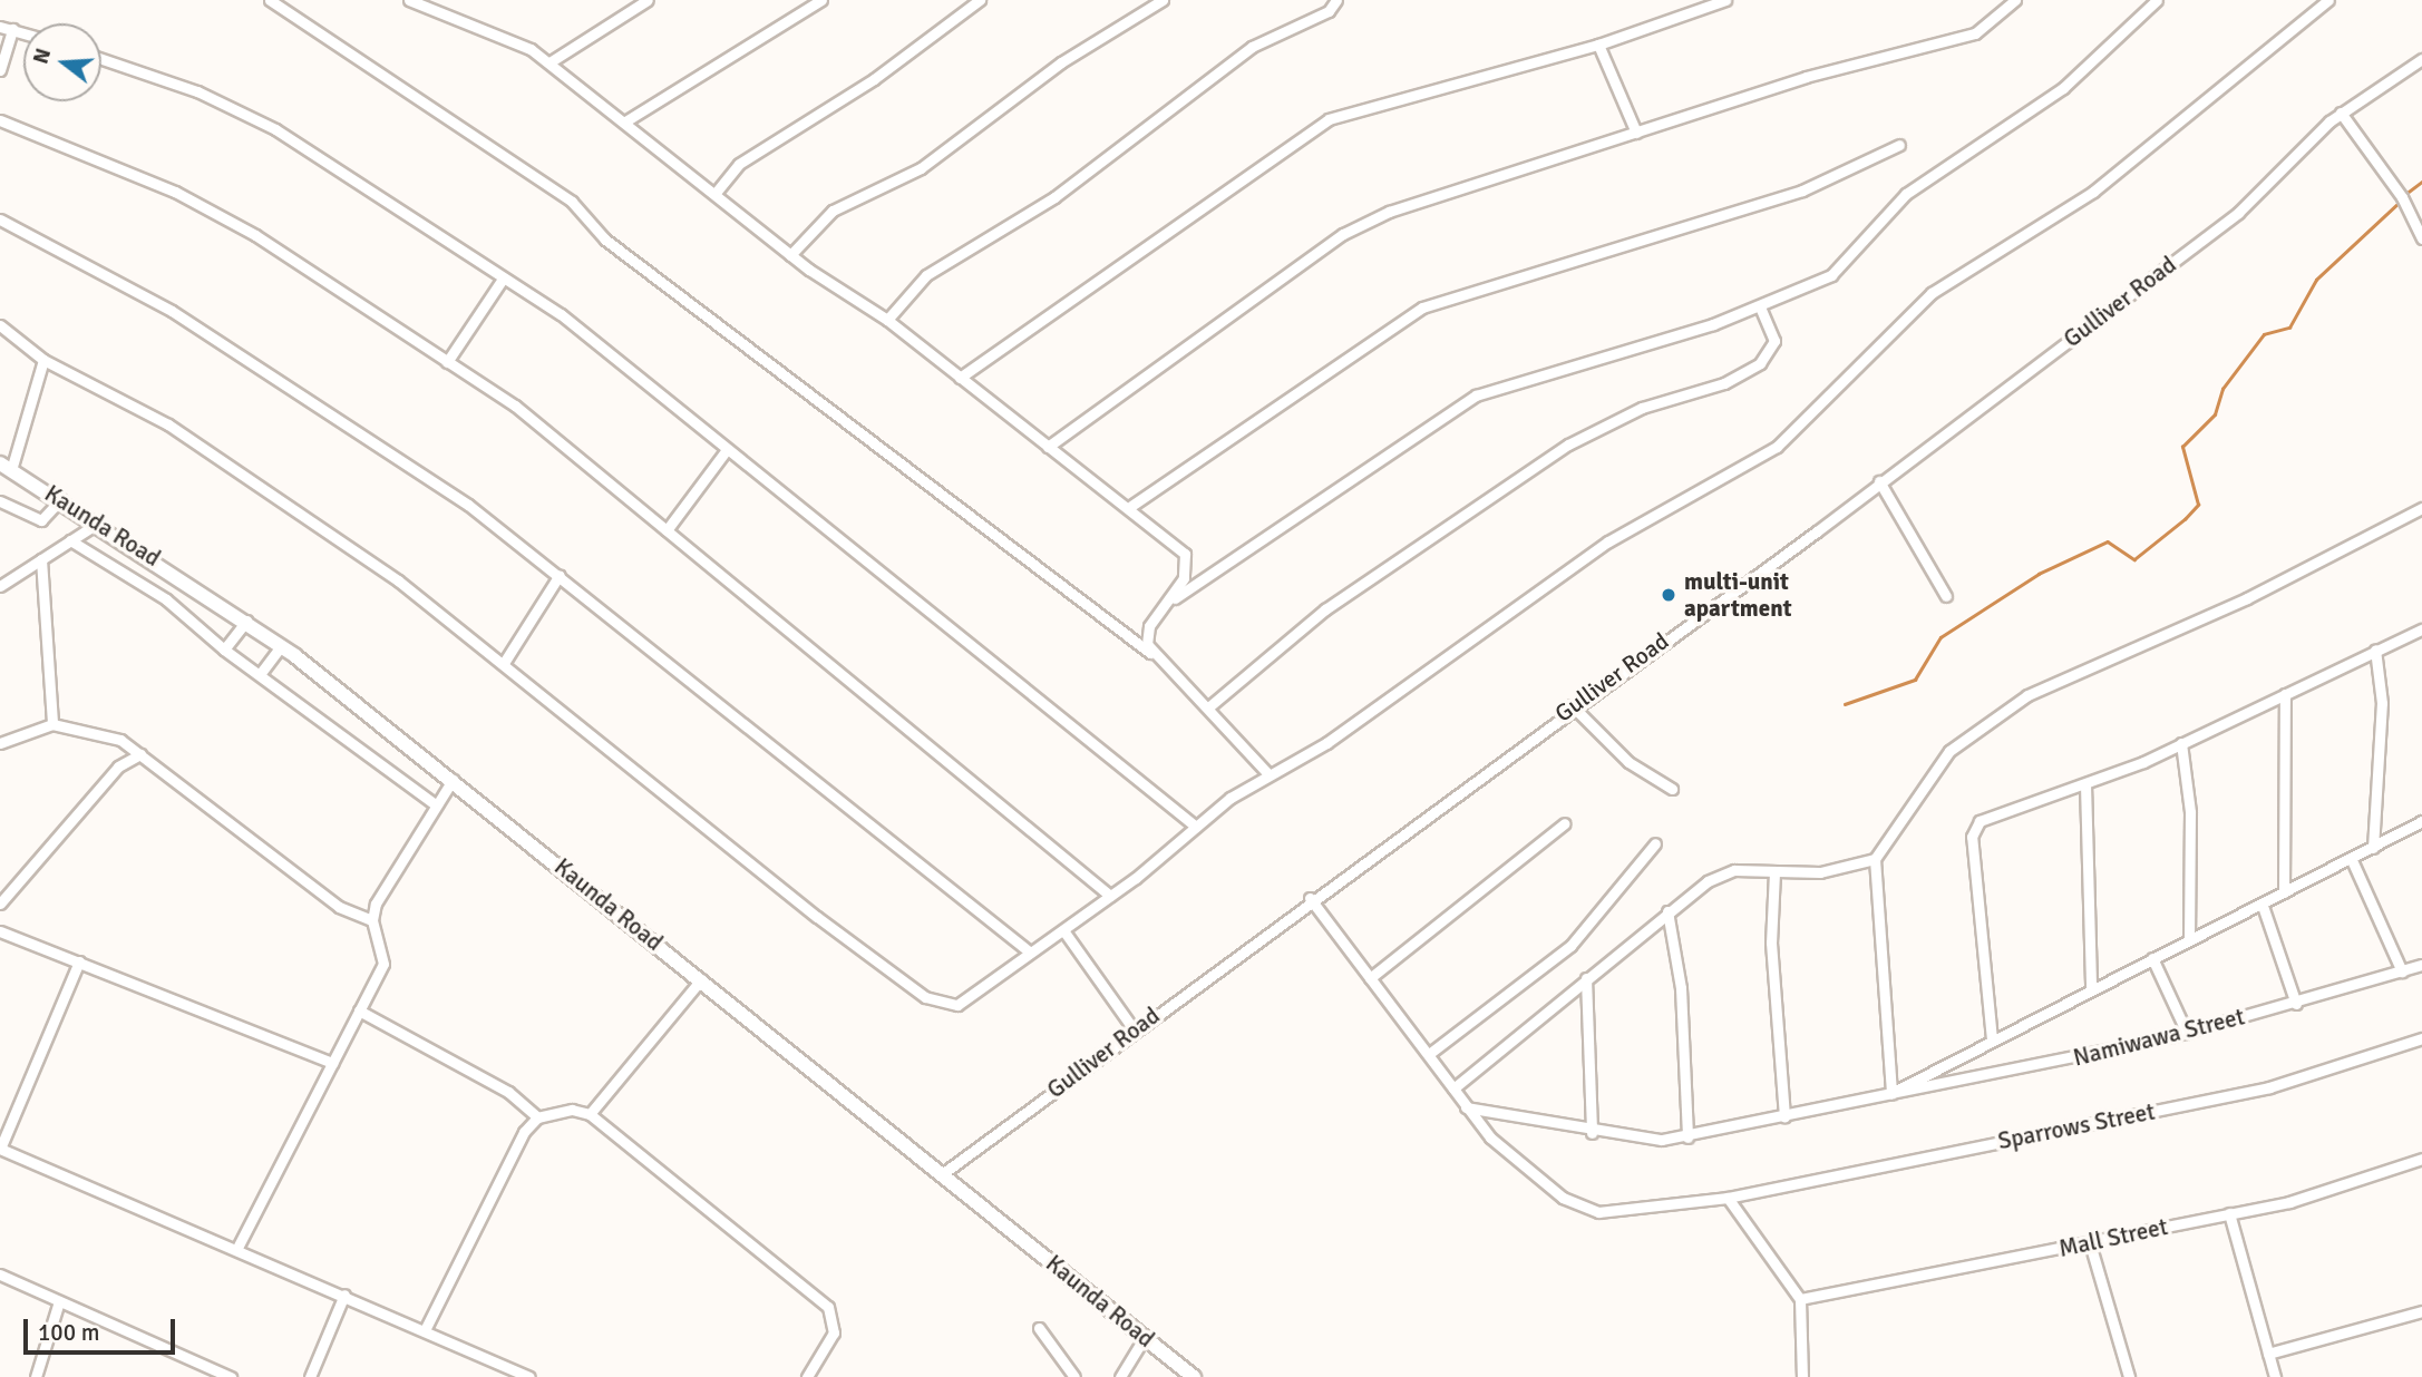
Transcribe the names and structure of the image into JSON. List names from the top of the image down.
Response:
{
  "streets": {
    "main road": ["Kaunda Road"],
    "street": [
      "Gulliver Road",
      "Namiwawa Street",
      "Sparrows Street",
      "Mall Street"
    ]
  },
  "crossings": [
    ["Gulliver Road", "Kaunda Road"],
    ["Gulliver Road", "Sparrows Street"]
  ],
  "places": ["multi-unit apartment"],
  "scale_bar": "100 m",
  "north": "left"
}
